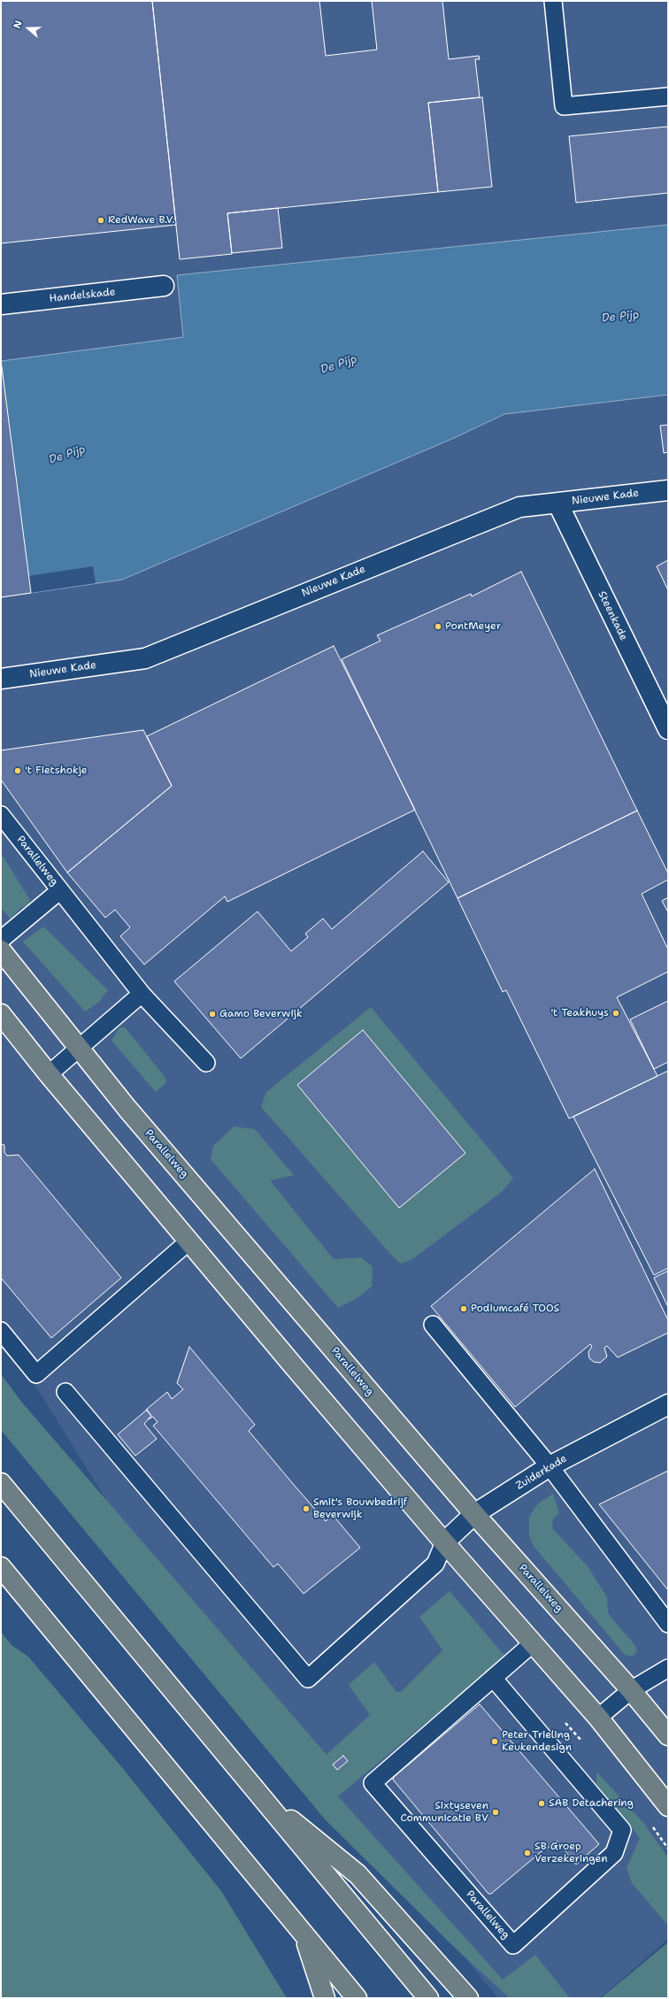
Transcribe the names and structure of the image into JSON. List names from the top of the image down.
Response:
{
  "streets": {
    "main road": ["Parallelweg"],
    "street": [
      "Handelskade",
      "Nieuwe Kade",
      "Steenkade",
      "Zuiderkade"
    ]
  },
  "crossings": [
    ["Nieuwe Kade", "Steenkade"],
    ["Parallelweg", "Zuiderkade"]
  ],
  "water": ["De Pijp"],
  "places": [
    "RedWave B.V.",
    "PontMeyer",
    "'t Fietshokje",
    "'t Teakhuys",
    "Gamo Beverwijk",
    "Podiumcafé TOOS",
    "Smit's Bouwbedrijf Beverwijk",
    "Peter Trieling Keukendesign",
    "SAB Detachering",
    "Sixtyseven Communicatie BV",
    "SB Groep Verzekeringen"
  ],
  "north": "left"
}
